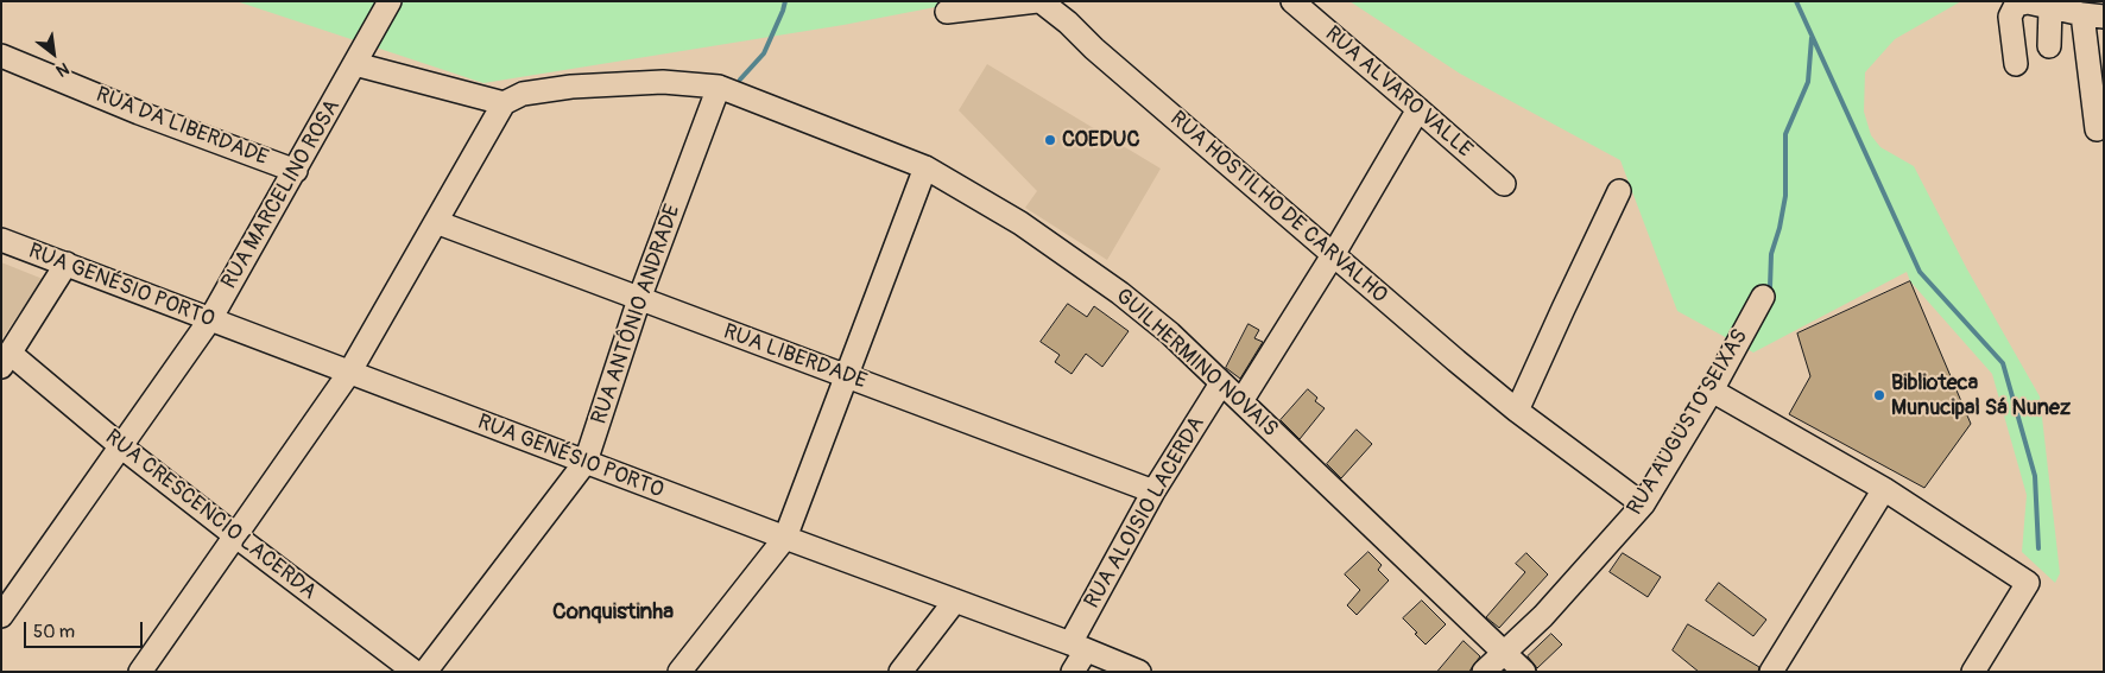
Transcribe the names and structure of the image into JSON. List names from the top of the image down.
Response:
{
  "streets": {
    "street": [
      "RUA ALVARO VALLE",
      "RUA DA LIBERDADE",
      "RUA MARCELINO ROSA",
      "RUA HOSTILHO DE CARVALHO",
      "RUA GENÉSIO PORTO",
      "RUA ANTÔNIO ANDRADE",
      "RUA LIBERDADE",
      "GUILHERMINO NOVAIS",
      "RUA AUGUSTO SEIXAS",
      "RUA ALOISIO LACERDA",
      "RUA CRESCENCIO LACERDA"
    ]
  },
  "crossings": [
    ["RUA DA LIBERDADE", "RUA MARCELINO ROSA"],
    ["RUA MARCELINO ROSA", "RUA GENÉSIO PORTO"],
    ["RUA MARCELINO ROSA", "RUA CRESCENCIO LACERDA"],
    ["RUA HOSTILHO DE CARVALHO", "RUA AUGUSTO SEIXAS"],
    ["RUA GENÉSIO PORTO", "RUA ANTÔNIO ANDRADE"],
    ["RUA GENÉSIO PORTO", "RUA ALOISIO LACERDA"],
    ["RUA ANTÔNIO ANDRADE", "RUA LIBERDADE"],
    ["RUA ANTÔNIO ANDRADE", "GUILHERMINO NOVAIS"],
    ["RUA LIBERDADE", "RUA ALOISIO LACERDA"],
    ["GUILHERMINO NOVAIS", "RUA AUGUSTO SEIXAS"],
    ["GUILHERMINO NOVAIS", "RUA ALOISIO LACERDA"]
  ],
  "districts": ["Conquistinha"],
  "places": ["COEDUC", "Biblioteca Munucipal Sá Nunez"],
  "scale_bar": "50 m",
  "north": "bottom right"
}
